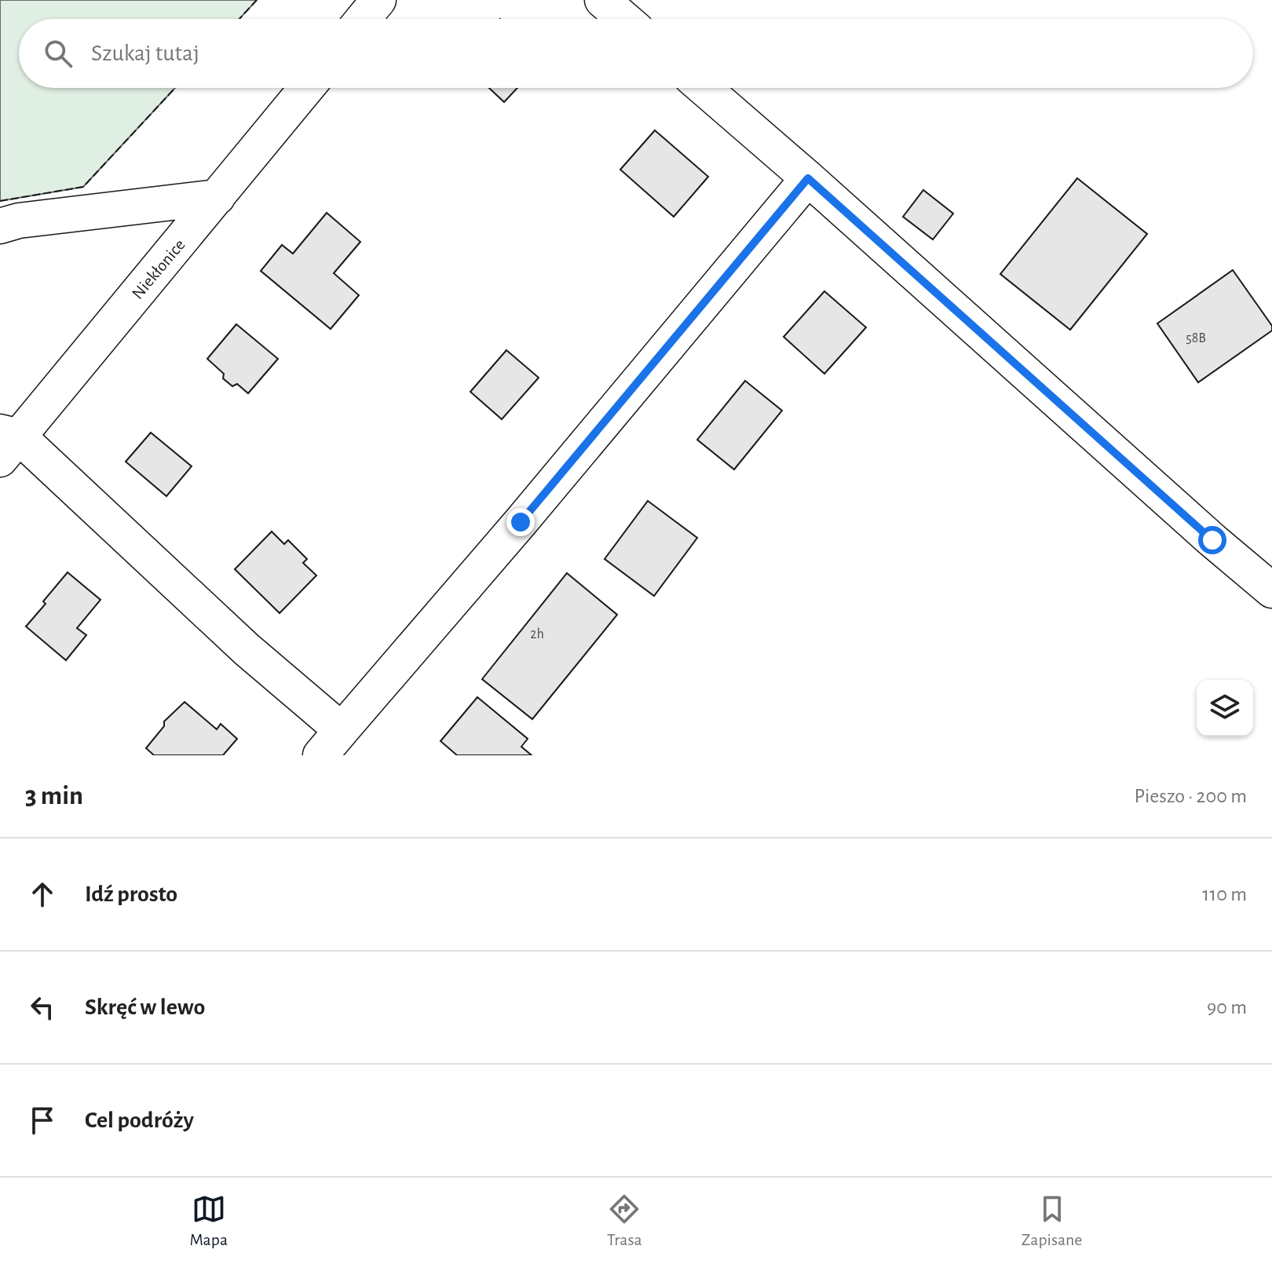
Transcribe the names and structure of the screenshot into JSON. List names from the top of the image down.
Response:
{
  "streets": {
    "street": ["Niekłonice"]
  },
  "house_numbers": ["58B", "2h"],
  "page": {
    "search": "Szukaj tutaj",
    "heading": ["3 min", "Pieszo · 200 m"],
    "list": [
      ["Idź prosto", "110 m"],
      ["Skręć w lewo", "90 m"],
      "Cel podróży"
    ],
    "nav": ["Mapa", "Trasa", "Zapisane"]
  }
}
